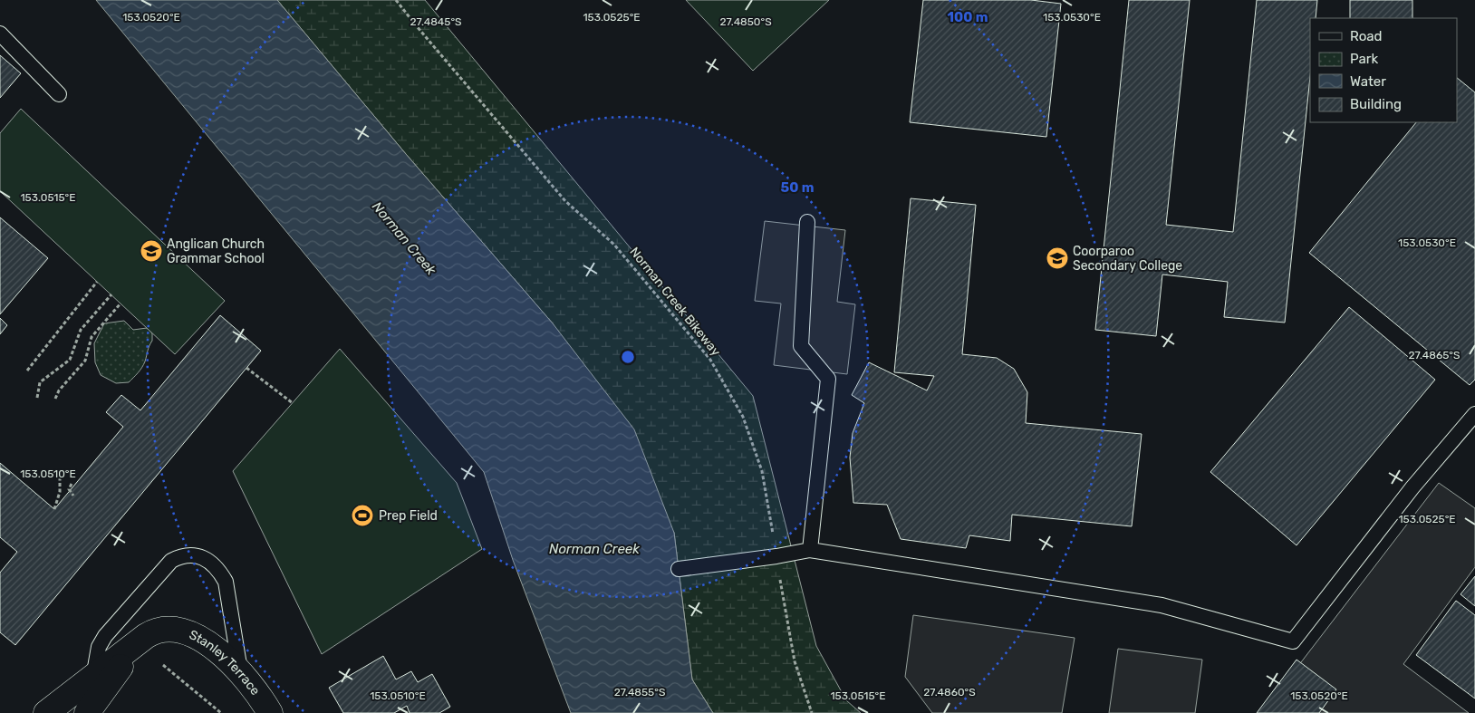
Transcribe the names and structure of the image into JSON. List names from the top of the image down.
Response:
{
  "streets": {
    "street": ["Stanley Terrace"],
    "path": ["Norman Creek Bikeway"]
  },
  "water": ["Norman Creek"],
  "places": {
    "school or university": ["Anglican Church Grammar School", "Coorparoo Secondary College"],
    "sports": ["Prep Field"]
  },
  "legend": [
    "Road",
    "Park",
    "Water",
    "Building"
  ],
  "coordinates": [
    "153.0520°E",
    "153.0525°E",
    "153.0530°E",
    "27.4845°S",
    "27.4850°S",
    "153.0515°E",
    "27.4865°S",
    "153.0510°E",
    "27.4855°S",
    "27.4860°S"
  ],
  "rings": ["100 m", "50 m"]
}
